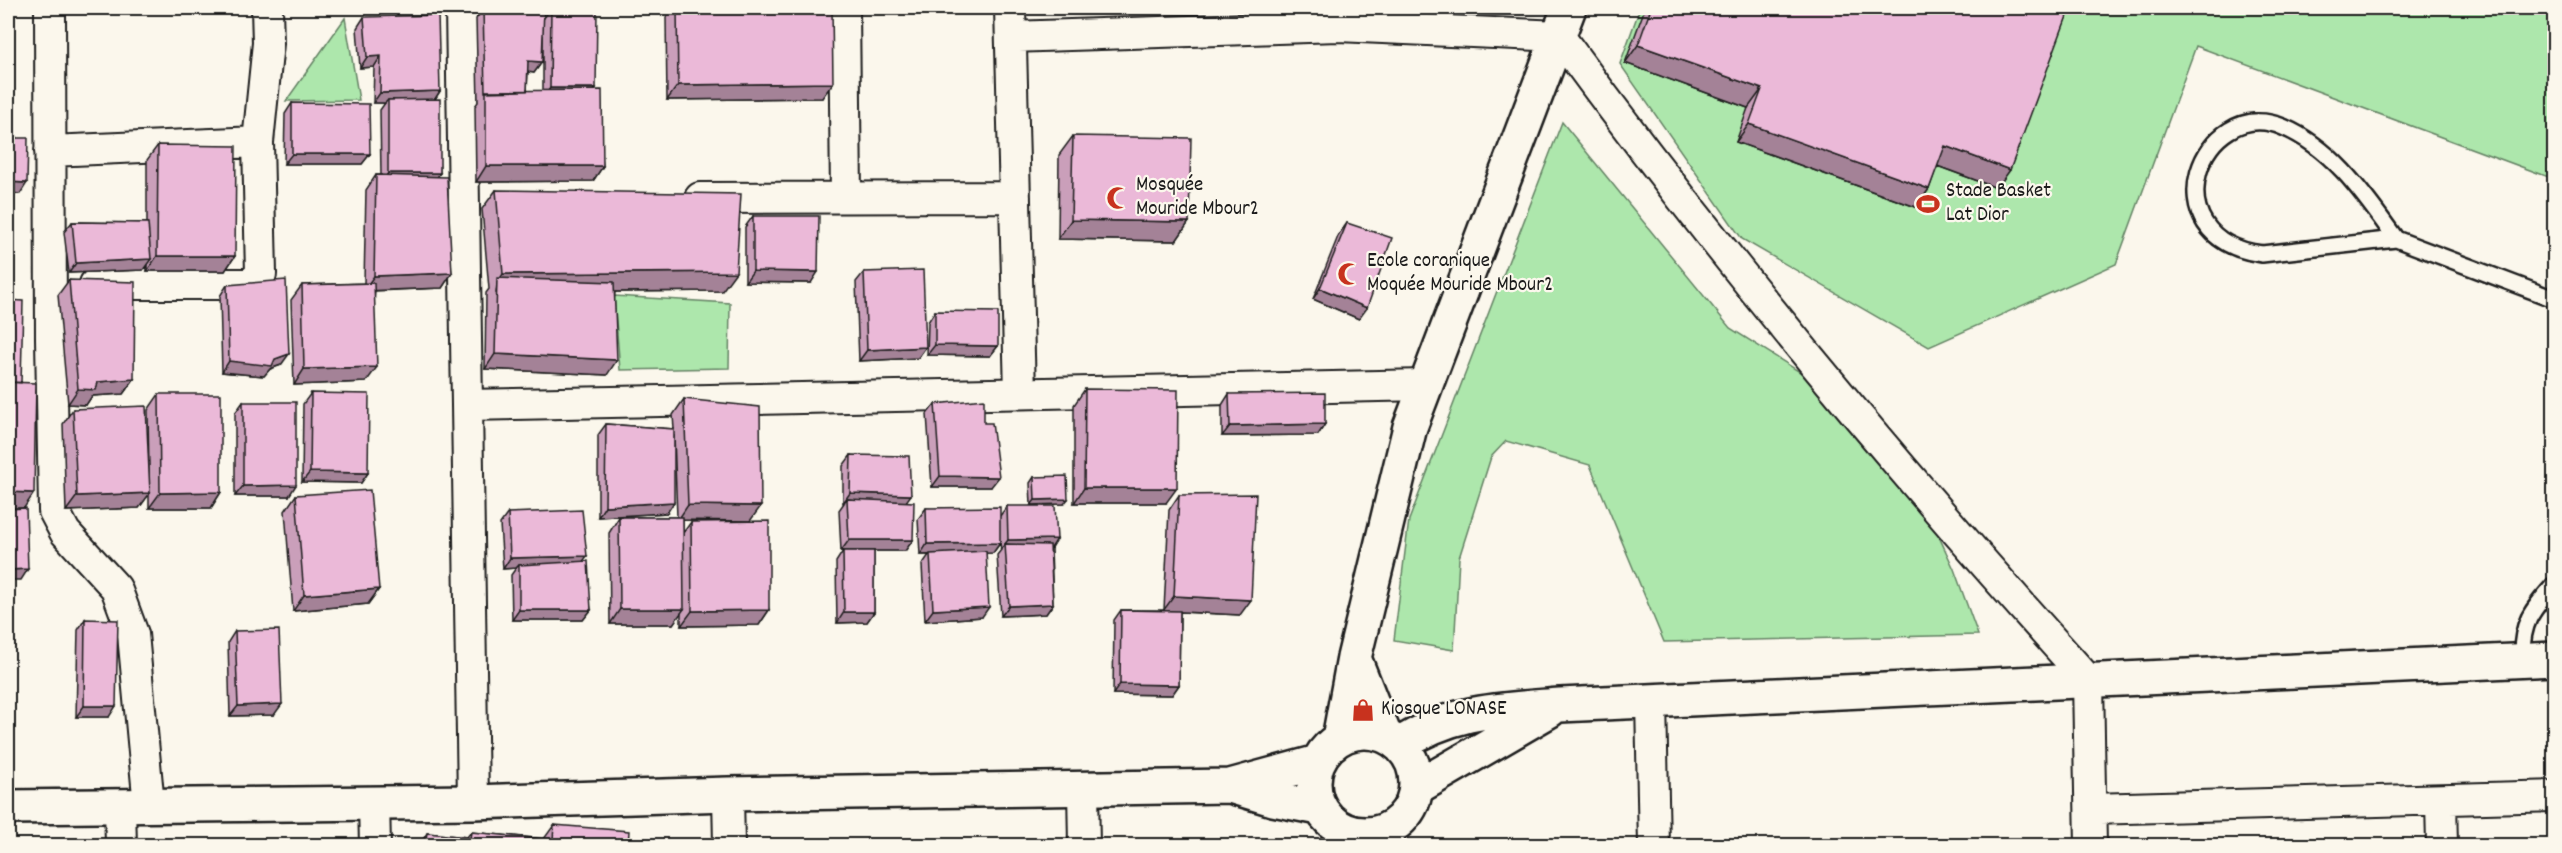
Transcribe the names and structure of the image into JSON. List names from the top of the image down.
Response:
{
  "places": {
    "mosque": ["Mosquée Mouride Mbour2", "Ecole coranique Moquée Mouride Mbour2"],
    "sports": ["Stade Basket Lat Dior"],
    "shop": ["Kiosque LONASE"]
  }
}
